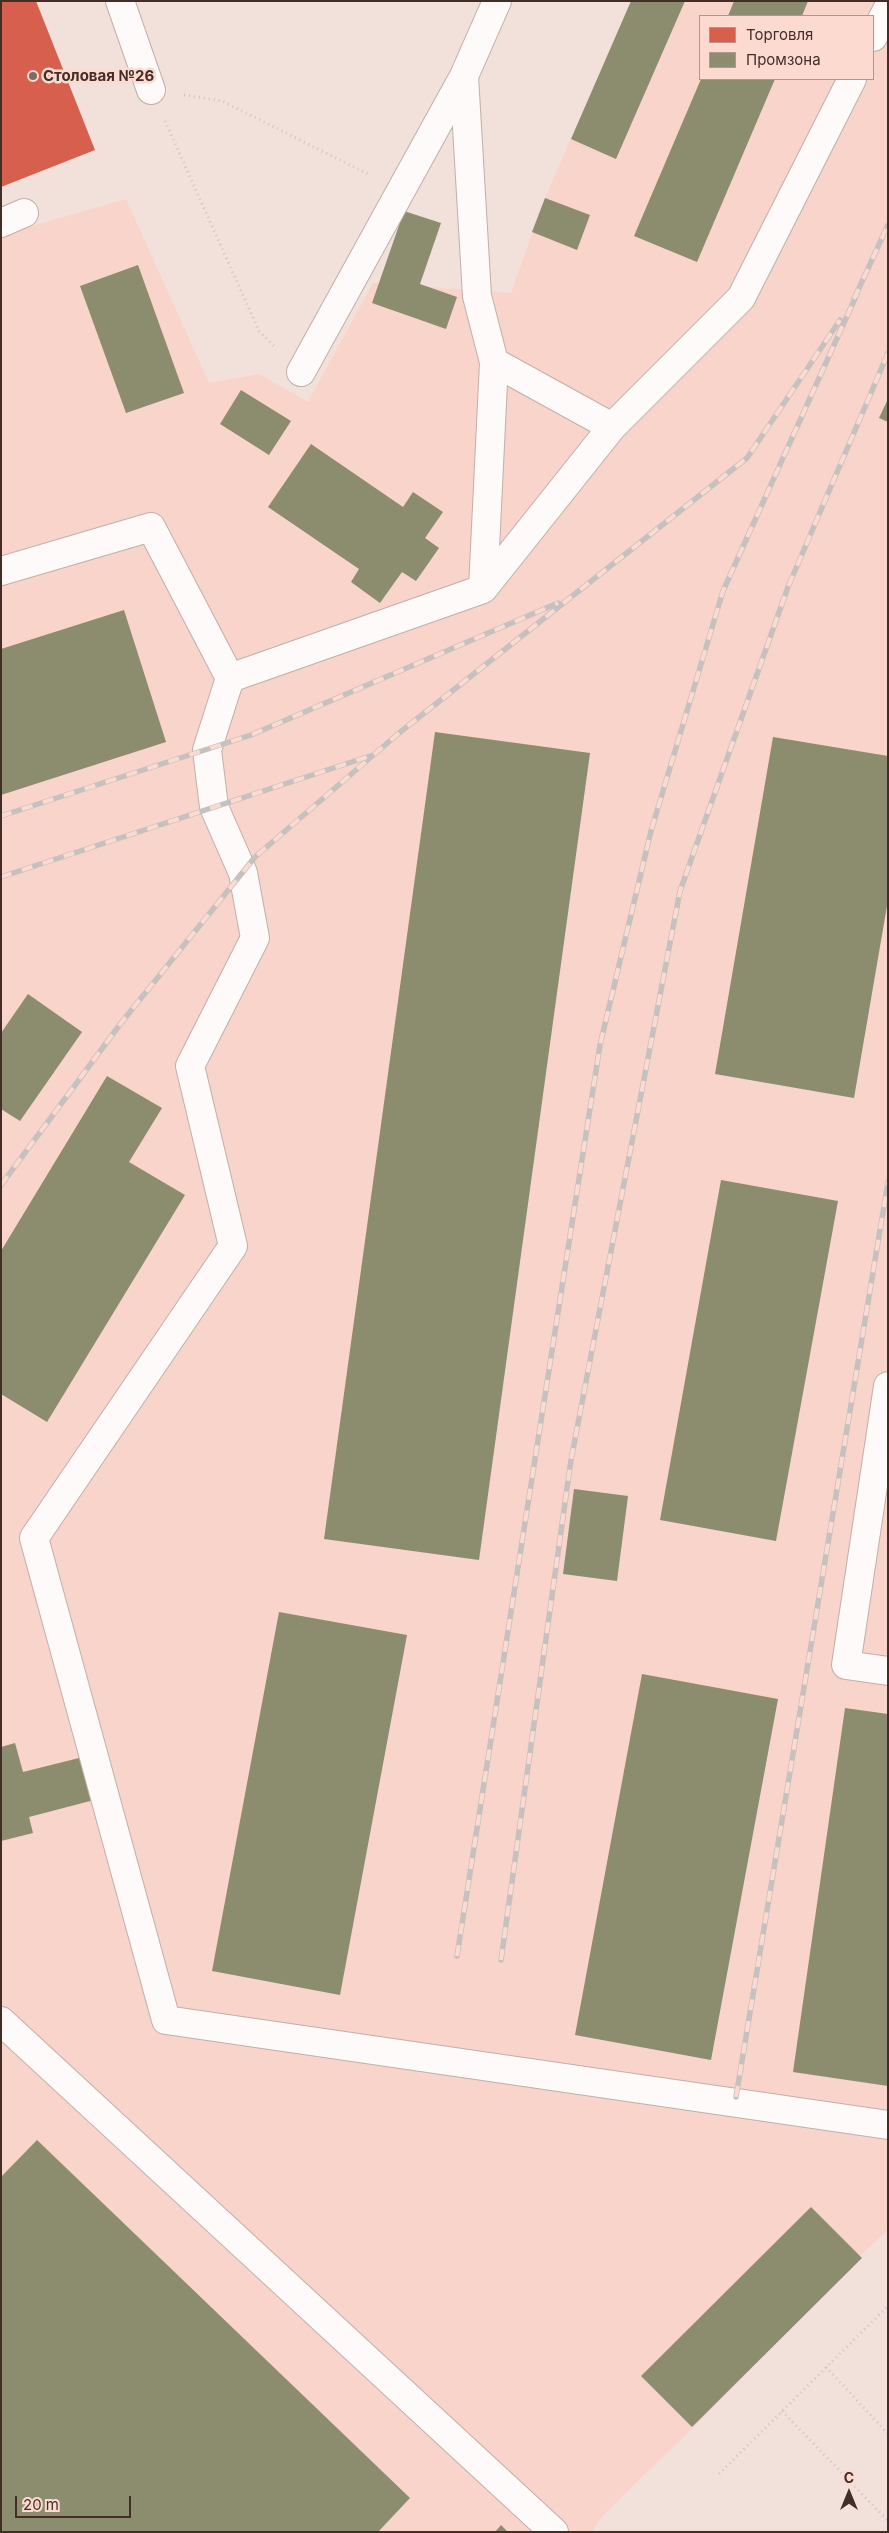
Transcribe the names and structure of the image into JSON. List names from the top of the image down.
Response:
{
  "places": ["Столовая №26"],
  "legend": ["Торговля", "Промзона"],
  "scale_bar": "20 m",
  "north": "top"
}
